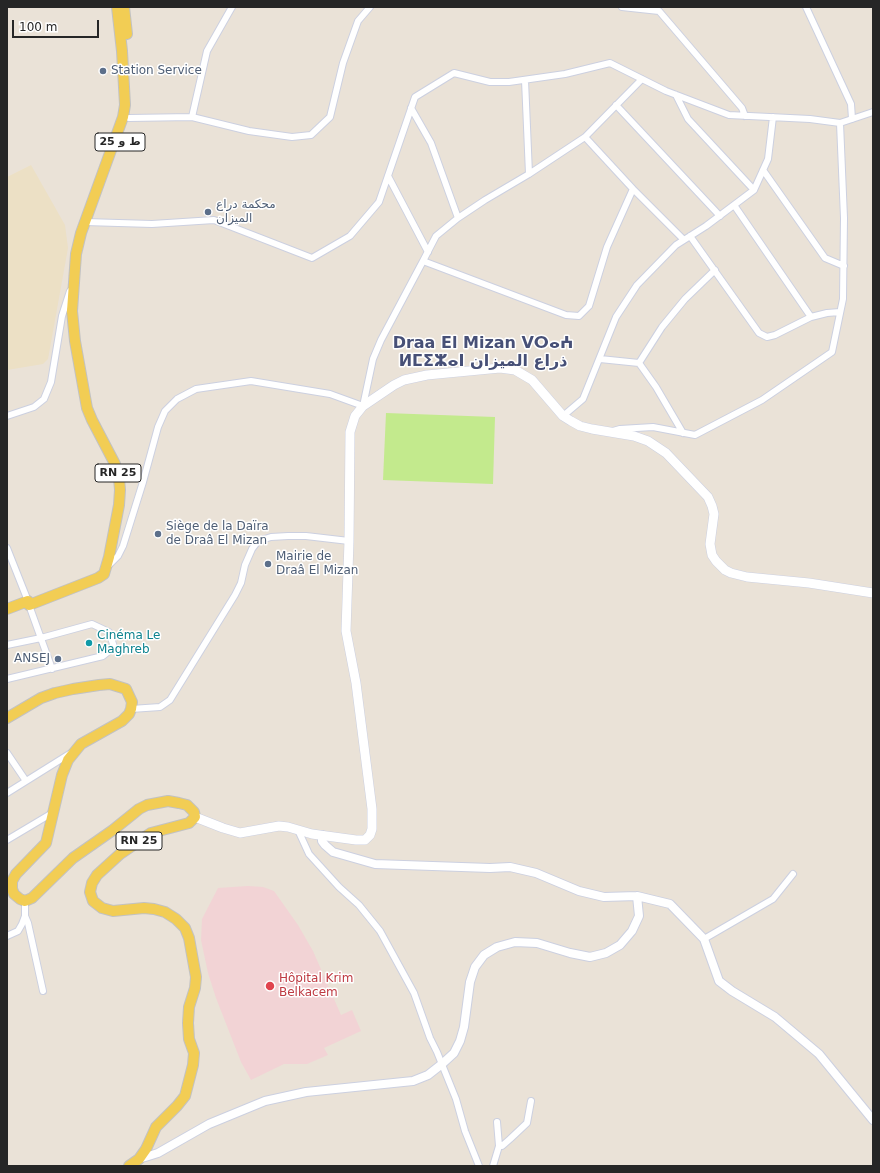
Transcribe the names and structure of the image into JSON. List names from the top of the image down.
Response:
{
  "streets": {
    "main road": ["ط و 25", "RN 25"]
  },
  "crossings": [
    ["ط و 25", "RN 25"]
  ],
  "districts": ["Draa El Mizan ⴸⵔⴰⵄ ⵍⵎⵉⵣⴰⵏ ذراع الميزان"],
  "places": [
    "Station Service",
    "محكمة دراع الميزان",
    "Siège de la Daïra de Draâ El Mizan",
    "Mairie de Draâ El Mizan",
    "Cinéma Le Maghreb",
    "ANSEJ",
    "Hôpital Krim Belkacem"
  ],
  "scale_bar": "100 m"
}
